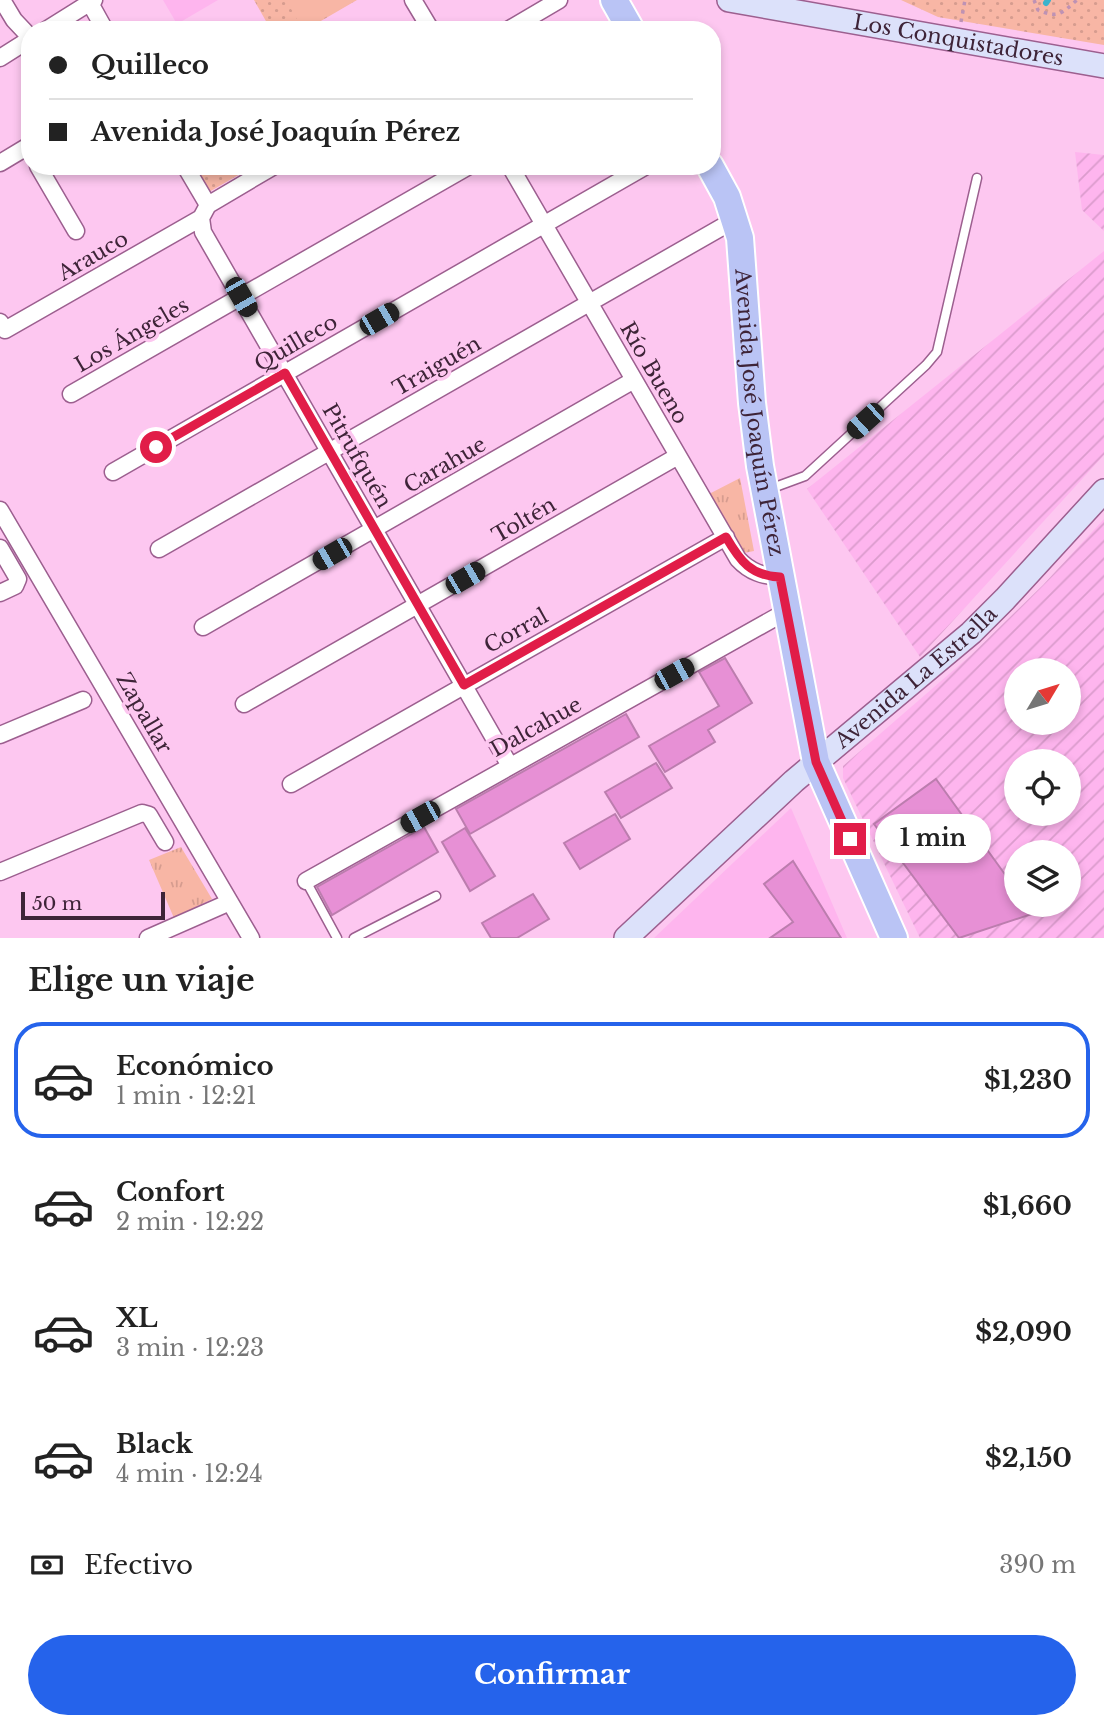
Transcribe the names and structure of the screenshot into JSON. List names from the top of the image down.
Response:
{
  "streets": {
    "main road": ["Los Conquistadores", "Avenida José Joaquín Pérez", "Avenida La Estrella"],
    "street": [
      "Arauco",
      "Los Ángeles",
      "Quilleco",
      "Traiguén",
      "Río Bueno",
      "Pitrufquén",
      "Carahue",
      "Toltén",
      "Corral",
      "Zapallar",
      "Dalcahue"
    ]
  },
  "crossings": [
    ["Arauco", "Pitrufquén"],
    ["Los Ángeles", "Pitrufquén"],
    ["Quilleco", "Río Bueno"],
    ["Quilleco", "Pitrufquén"],
    ["Traiguén", "Río Bueno"],
    ["Traiguén", "Avenida José Joaquín Pérez"],
    ["Traiguén", "Pitrufquén"],
    ["Río Bueno", "Avenida José Joaquín Pérez"],
    ["Río Bueno", "Carahue"],
    ["Río Bueno", "Toltén"],
    ["Río Bueno", "Corral"],
    ["Avenida José Joaquín Pérez", "Avenida La Estrella"],
    ["Avenida José Joaquín Pérez", "Dalcahue"],
    ["Pitrufquén", "Carahue"],
    ["Pitrufquén", "Toltén"],
    ["Pitrufquén", "Corral"],
    ["Pitrufquén", "Dalcahue"]
  ],
  "scale_bar": "50 m",
  "north": "top right",
  "page": {
    "banner": ["Quilleco", "Avenida José Joaquín Pérez"],
    "bubble": "1 min",
    "scale": "50 m",
    "heading": "Elige un viaje",
    "list": [
      {
        "name": "Económico",
        "note": "1 min · 12:21",
        "value": "$1,230"
      },
      {
        "name": "Confort",
        "note": "2 min · 12:22",
        "value": "$1,660"
      },
      {
        "name": "XL",
        "note": "3 min · 12:23",
        "value": "$2,090"
      },
      {
        "name": "Black",
        "note": "4 min · 12:24",
        "value": "$2,150"
      }
    ],
    "pay": ["Efectivo", "390 m"],
    "buttons": "Confirmar"
  }
}
